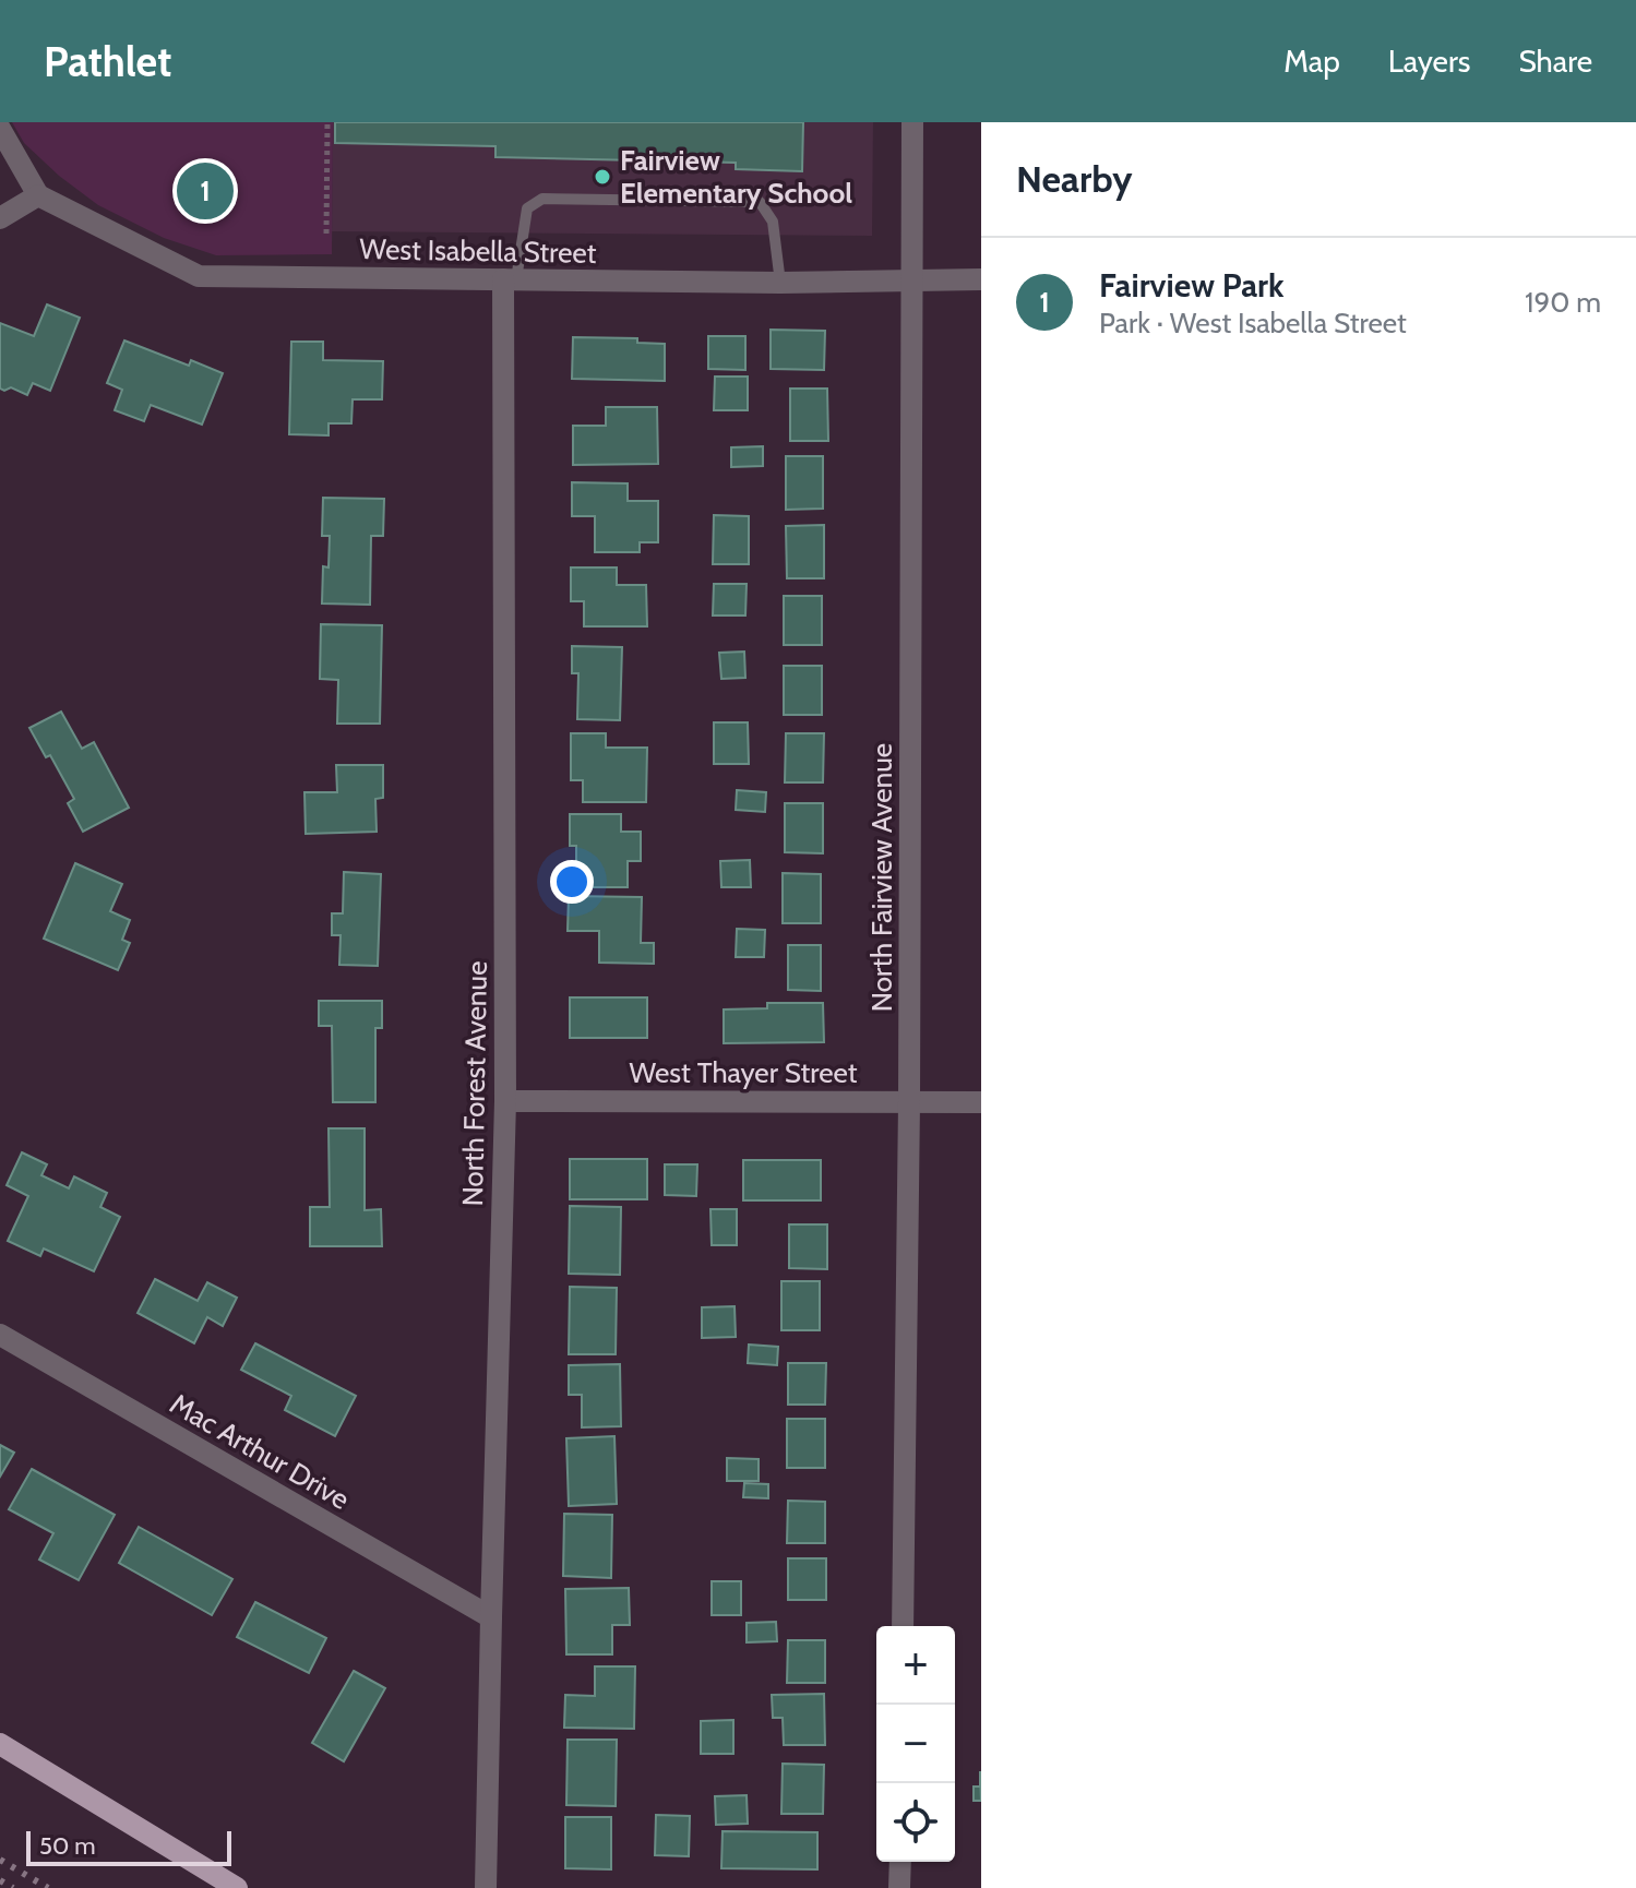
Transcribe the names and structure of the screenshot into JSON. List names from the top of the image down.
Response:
{
  "streets": {
    "street": [
      "West Isabella Street",
      "North Fairview Avenue",
      "West Thayer Street",
      "North Forest Avenue",
      "Mac Arthur Drive"
    ]
  },
  "crossings": [
    ["West Isabella Street", "North Fairview Avenue"],
    ["West Isabella Street", "North Forest Avenue"],
    ["North Fairview Avenue", "West Thayer Street"],
    ["West Thayer Street", "North Forest Avenue"],
    ["North Forest Avenue", "Mac Arthur Drive"]
  ],
  "places": ["Fairview Elementary School"],
  "scale_bar": "50 m",
  "page": {
    "header": "Pathlet",
    "nav": ["Map", "Layers", "Share"],
    "heading": "Nearby",
    "pins": "1",
    "list": [
      {
        "mark": "1",
        "name": "Fairview Park",
        "note": "Park · West Isabella Street",
        "value": "190 m"
      }
    ],
    "map_buttons": ["+", "−"],
    "scale": "50 m"
  }
}
